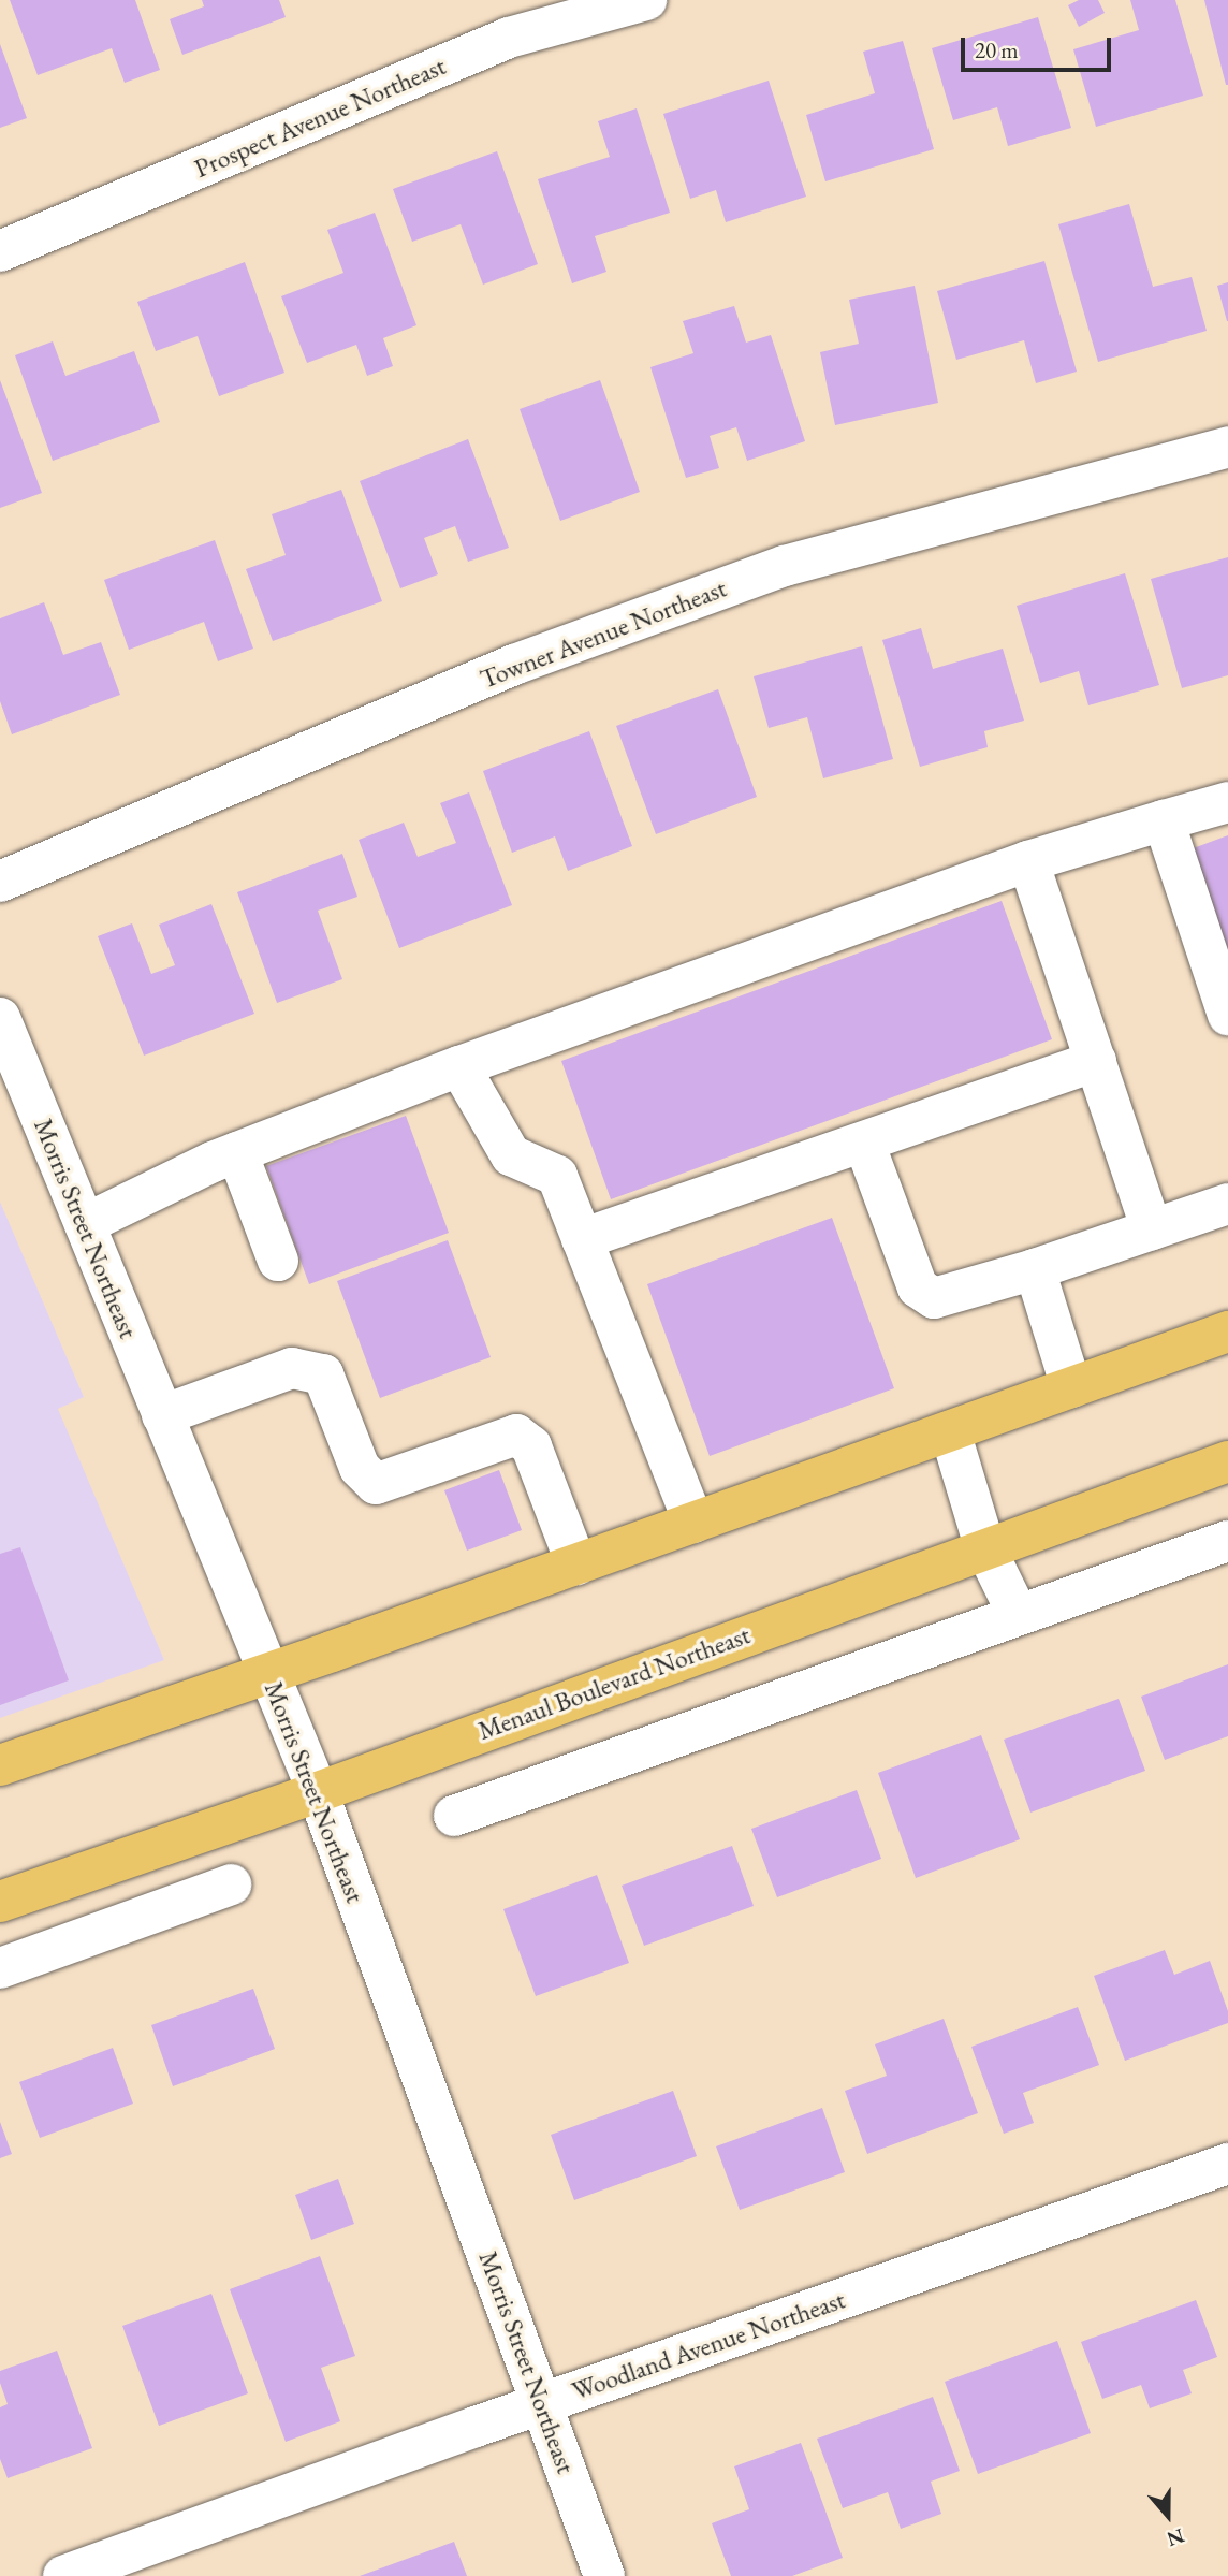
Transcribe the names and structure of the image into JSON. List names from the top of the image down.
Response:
{
  "streets": {
    "main road": ["Menaul Boulevard Northeast"],
    "street": [
      "Prospect Avenue Northeast",
      "Towner Avenue Northeast",
      "Morris Street Northeast",
      "Woodland Avenue Northeast"
    ]
  },
  "crossings": [
    ["Morris Street Northeast", "Menaul Boulevard Northeast"],
    ["Morris Street Northeast", "Woodland Avenue Northeast"]
  ],
  "scale_bar": "20 m",
  "north": "bottom"
}
